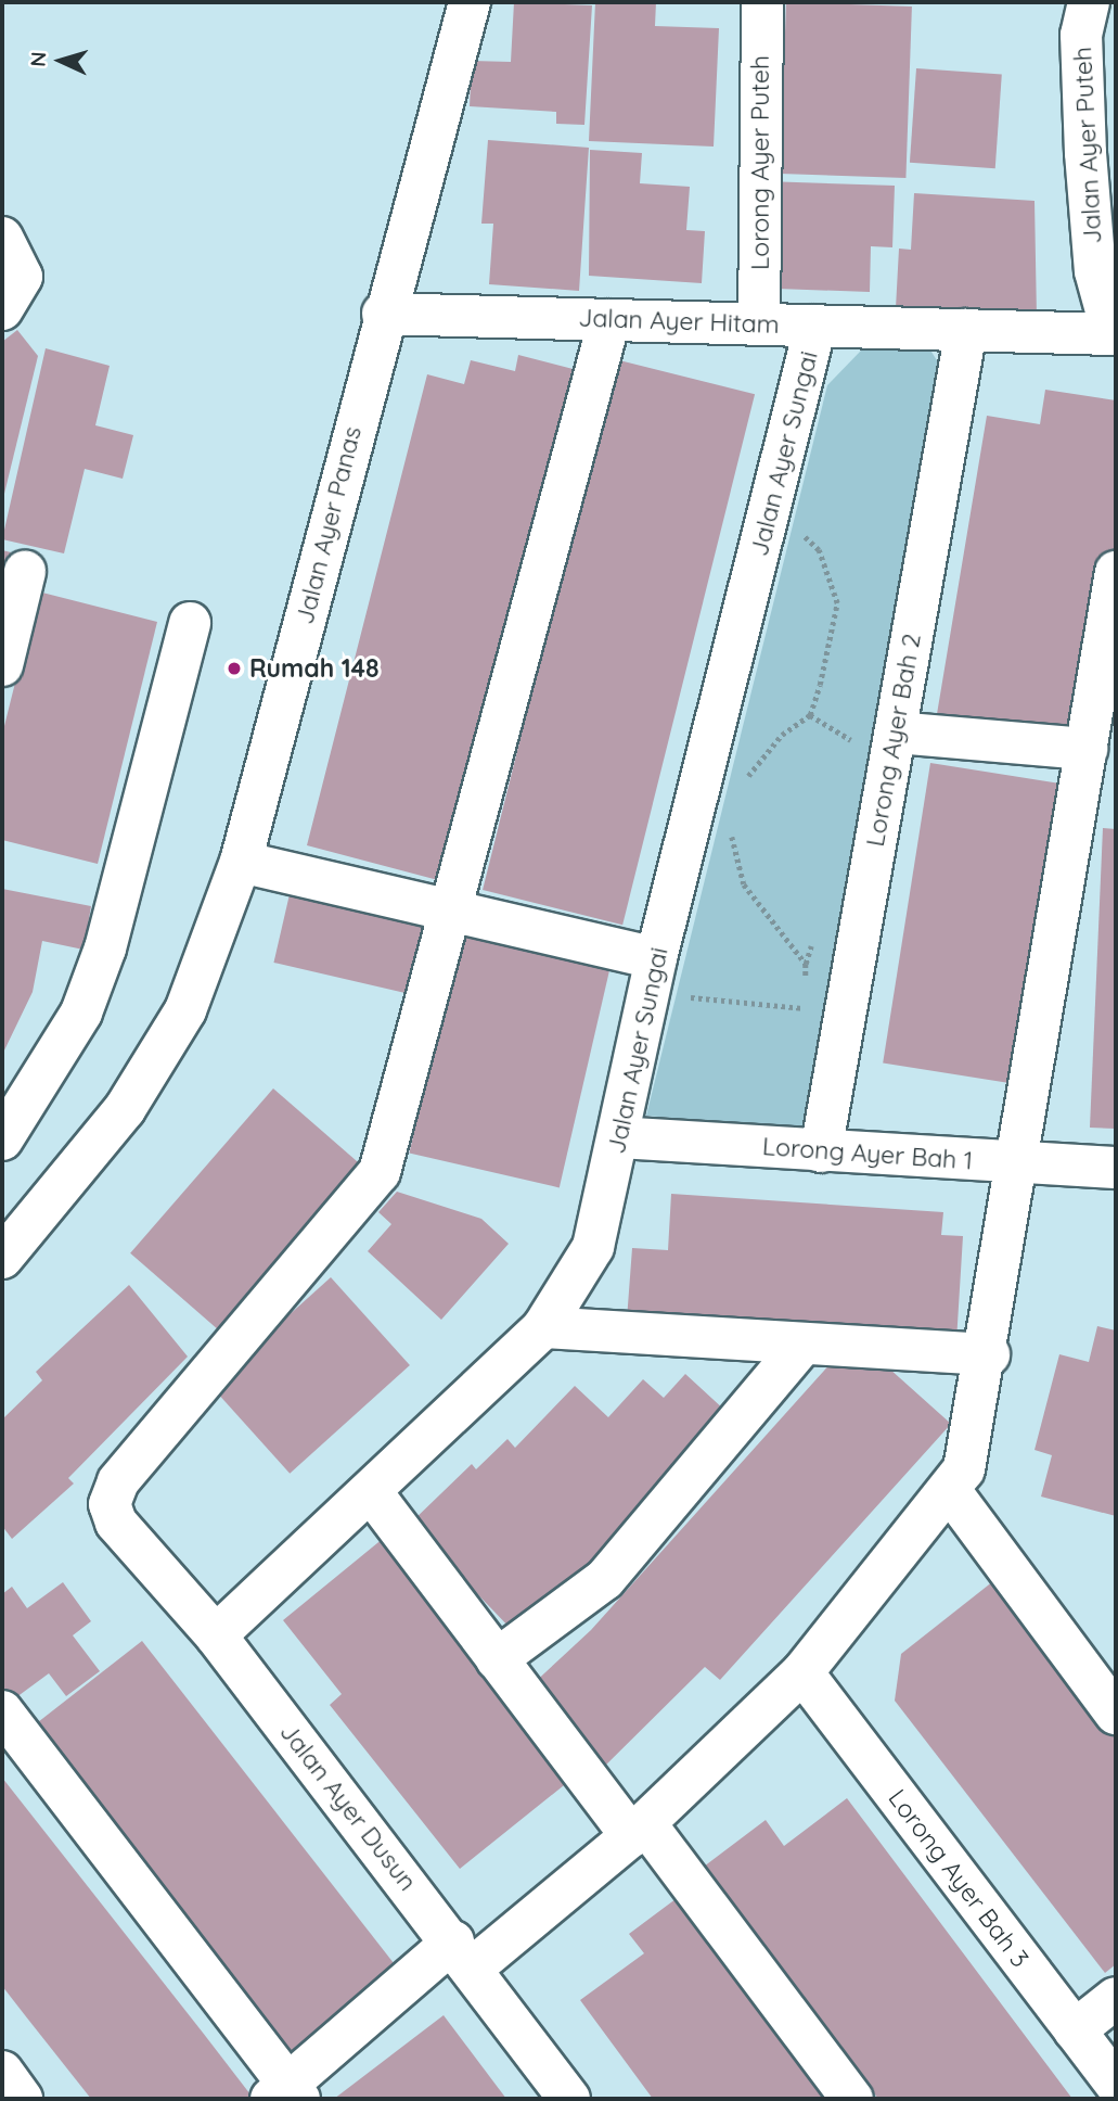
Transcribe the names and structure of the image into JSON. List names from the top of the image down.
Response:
{
  "streets": {
    "street": [
      "Jalan Ayer Puteh",
      "Lorong Ayer Puteh",
      "Jalan Ayer Hitam",
      "Jalan Ayer Sungai",
      "Jalan Ayer Panas",
      "Lorong Ayer Bah 2",
      "Lorong Ayer Bah 1",
      "Jalan Ayer Dusun",
      "Lorong Ayer Bah 3"
    ]
  },
  "crossings": [
    ["Jalan Ayer Puteh", "Jalan Ayer Hitam"],
    ["Lorong Ayer Puteh", "Jalan Ayer Hitam"],
    ["Jalan Ayer Hitam", "Jalan Ayer Sungai"],
    ["Jalan Ayer Hitam", "Jalan Ayer Panas"],
    ["Jalan Ayer Hitam", "Lorong Ayer Bah 2"],
    ["Jalan Ayer Sungai", "Lorong Ayer Bah 1"],
    ["Jalan Ayer Sungai", "Jalan Ayer Dusun"],
    ["Lorong Ayer Bah 2", "Lorong Ayer Bah 1"]
  ],
  "places": ["Rumah 148"],
  "north": "left"
}
